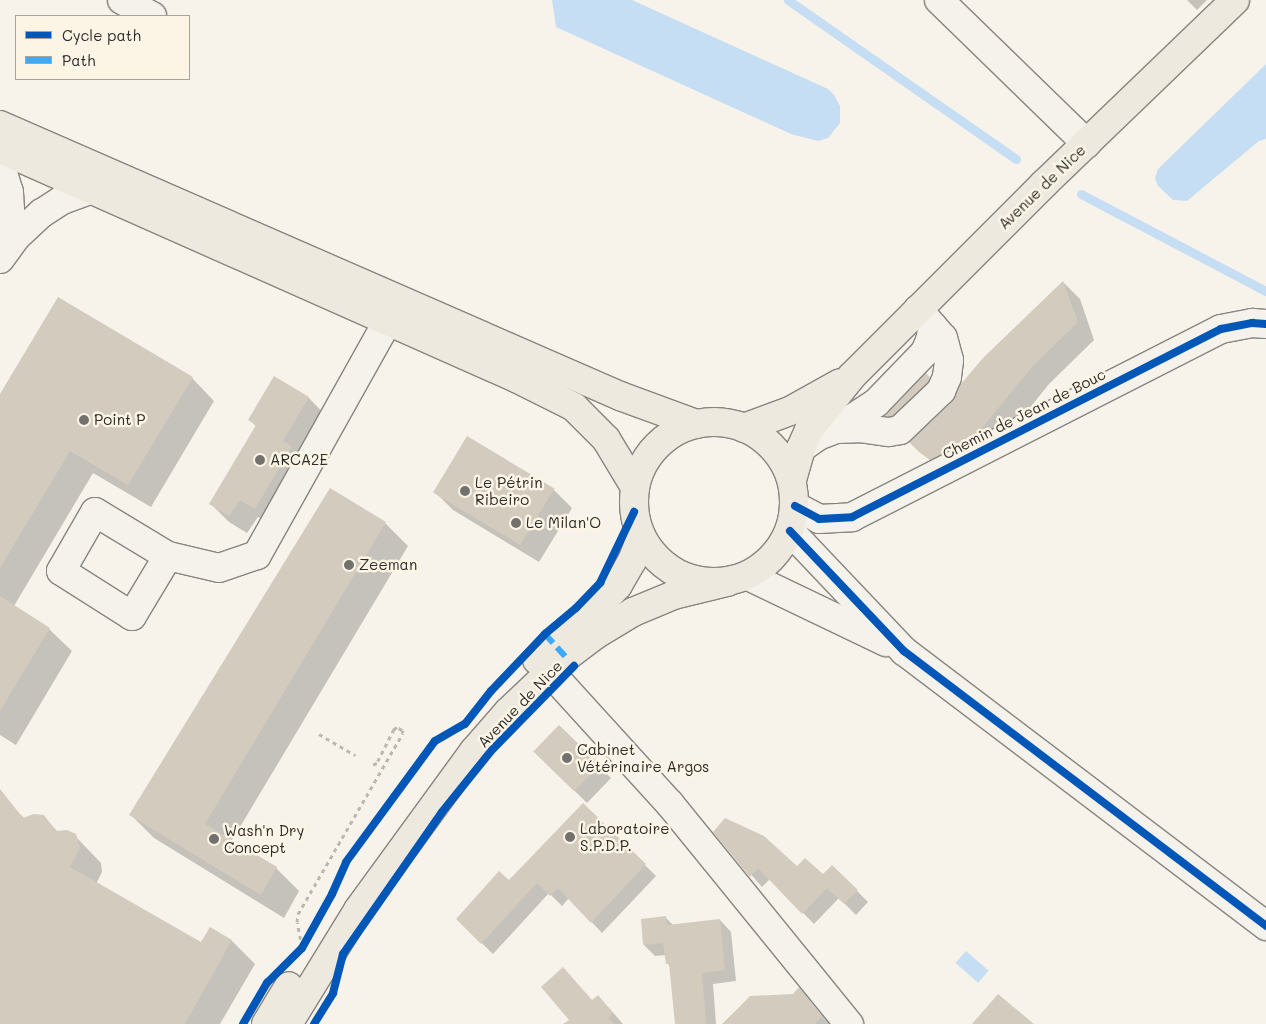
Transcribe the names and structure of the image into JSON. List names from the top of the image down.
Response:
{
  "streets": {
    "main road": ["Avenue de Nice"],
    "street": ["Chemin de Jean de Bouc"]
  },
  "crossings": [
    ["Avenue de Nice", "Chemin de Jean de Bouc"]
  ],
  "places": [
    "Point P",
    "ARCA2E",
    "Le Pétrin Ribeiro",
    "Le Milan'O",
    "Zeeman",
    "Cabinet Vétérinaire Argos",
    "Laboratoire S.P.D.P.",
    "Wash'n Dry Concept"
  ],
  "legend": ["Cycle path", "Path"]
}
